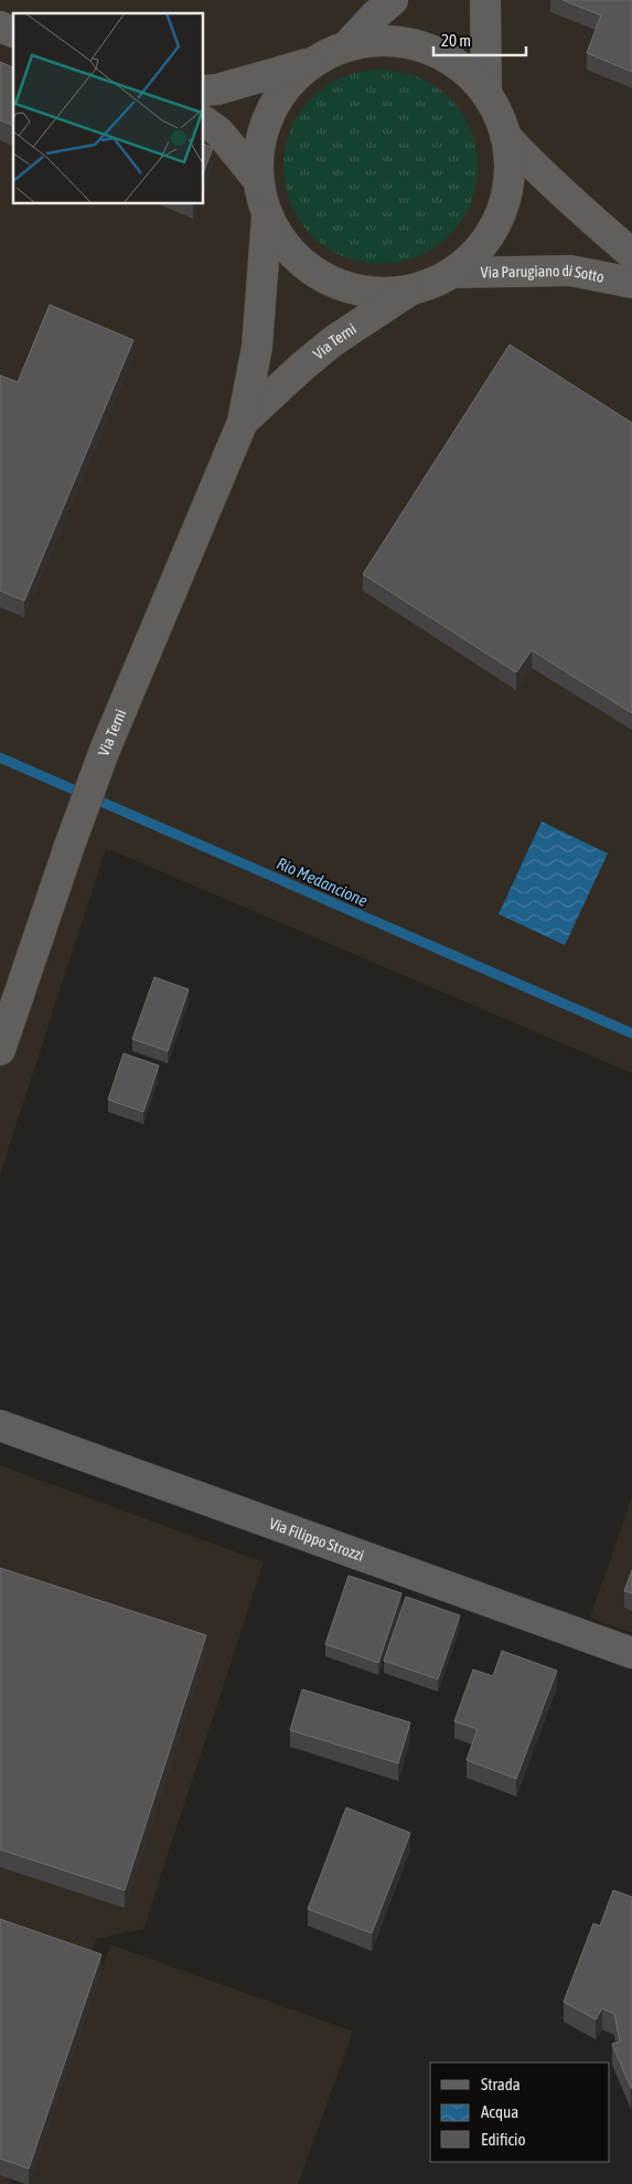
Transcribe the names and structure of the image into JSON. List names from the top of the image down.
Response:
{
  "streets": {
    "street": ["Via Parugiano di Sotto", "Via Terni", "Via Filippo Strozzi"]
  },
  "water": ["Rio Medancione"],
  "legend": ["Strada", "Acqua", "Edificio"],
  "scale_bar": "20 m"
}
